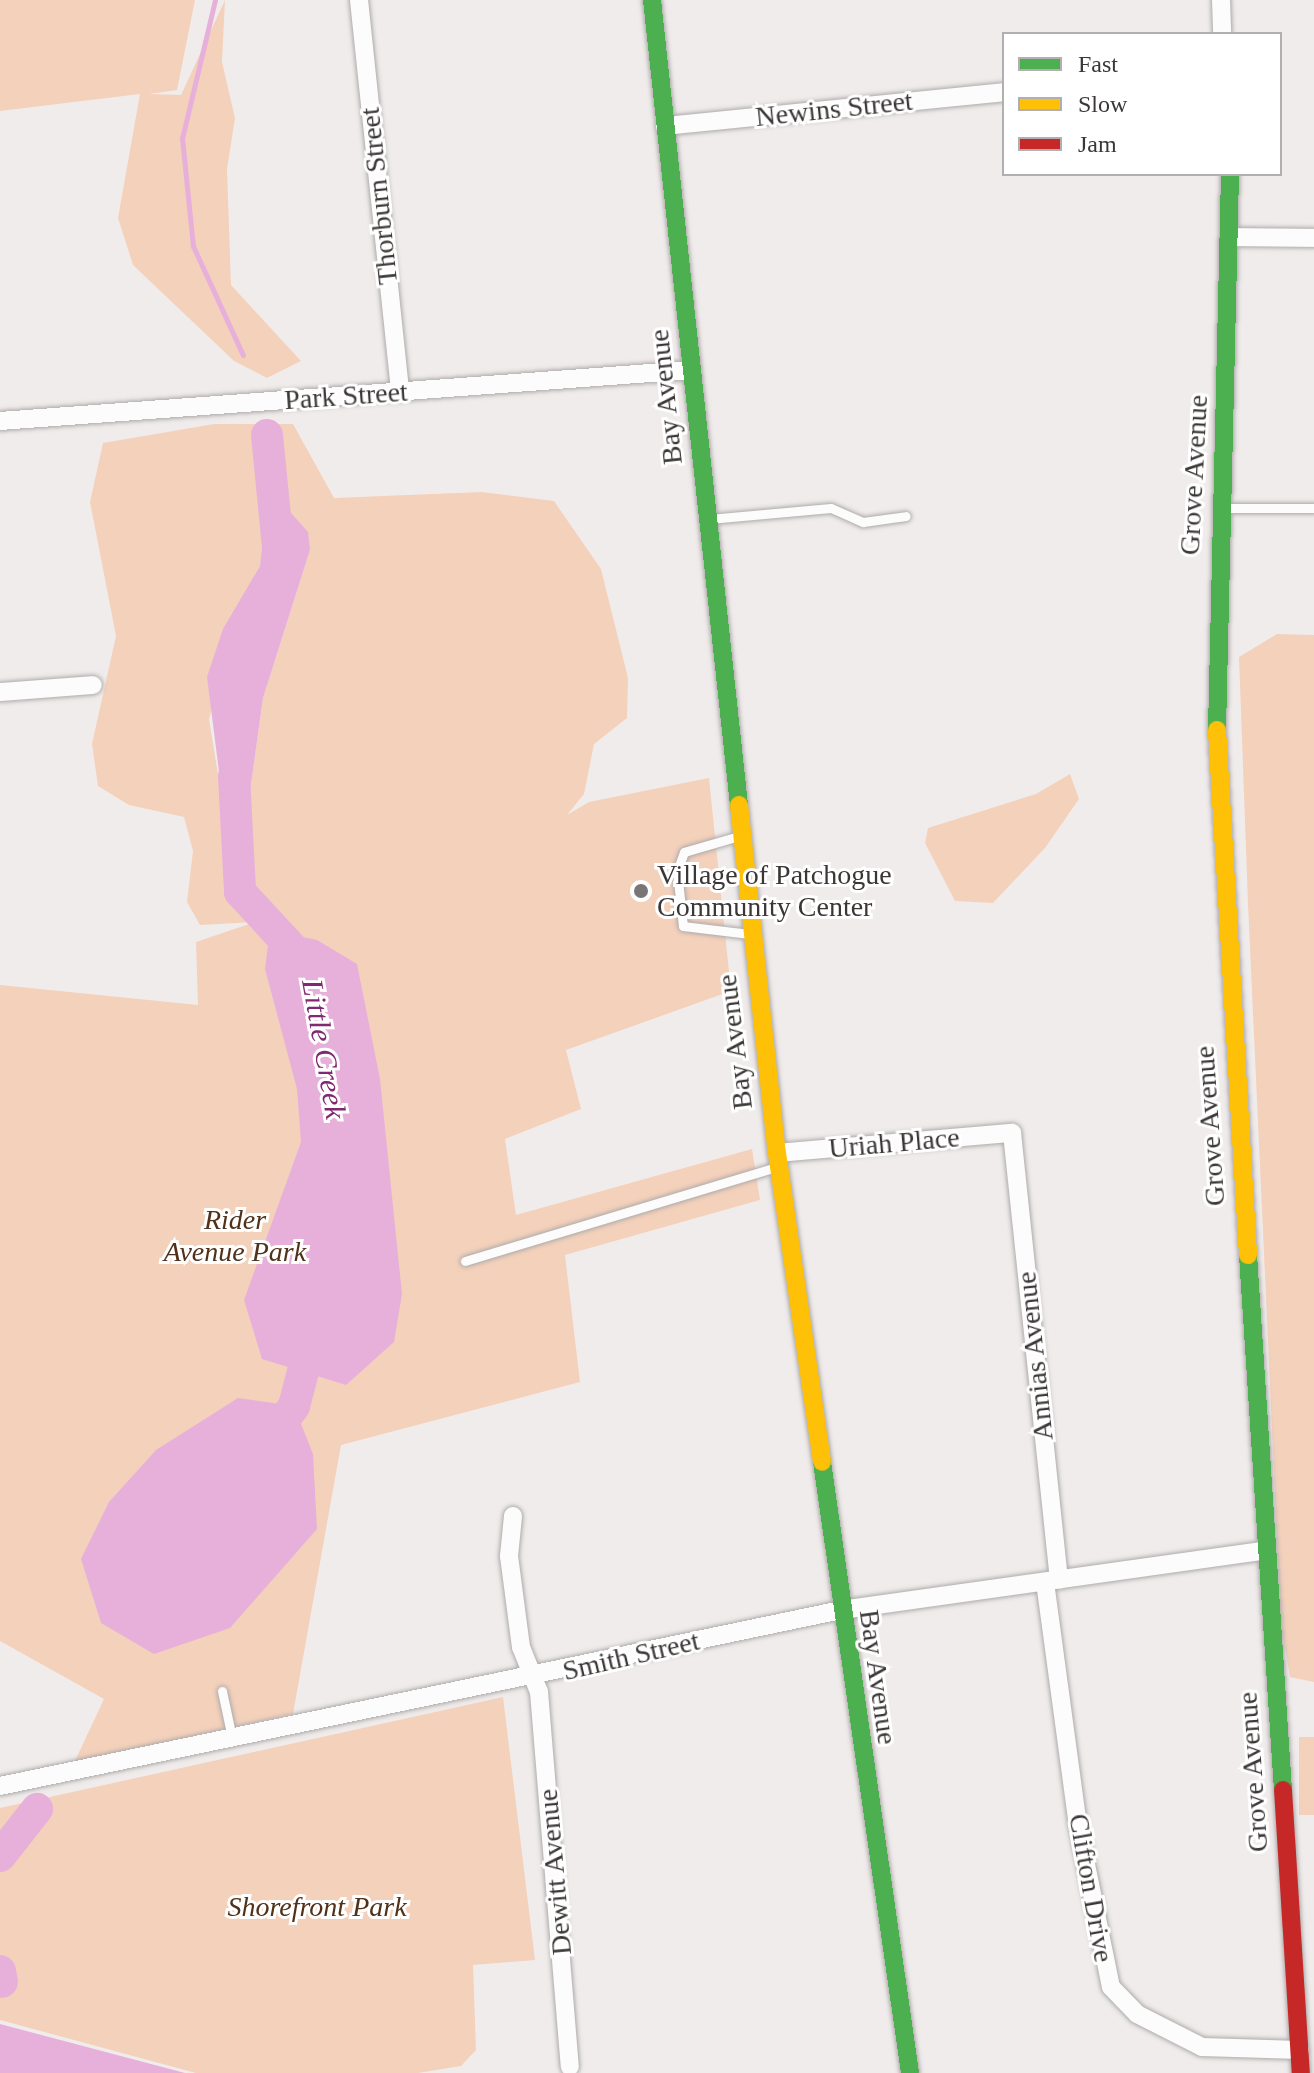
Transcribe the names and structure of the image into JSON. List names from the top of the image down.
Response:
{
  "streets": {
    "street": [
      "Newins Street",
      "Thorburn Street",
      "Park Street",
      "Bay Avenue",
      "Grove Avenue",
      "Uriah Place",
      "Annias Avenue",
      "Smith Street",
      "Dewitt Avenue",
      "Clifton Drive"
    ]
  },
  "crossings": [
    ["Newins Street", "Bay Avenue"],
    ["Thorburn Street", "Park Street"],
    ["Park Street", "Bay Avenue"],
    ["Bay Avenue", "Uriah Place"],
    ["Bay Avenue", "Smith Street"],
    ["Grove Avenue", "Smith Street"],
    ["Grove Avenue", "Clifton Drive"],
    ["Uriah Place", "Annias Avenue"],
    ["Annias Avenue", "Smith Street"],
    ["Annias Avenue", "Clifton Drive"],
    ["Smith Street", "Dewitt Avenue"],
    ["Smith Street", "Clifton Drive"]
  ],
  "water": ["Little Creek"],
  "parks": ["Rider Avenue Park", "Shorefront Park"],
  "places": ["Village of Patchogue Community Center"],
  "legend": ["Fast", "Slow", "Jam"]
}
